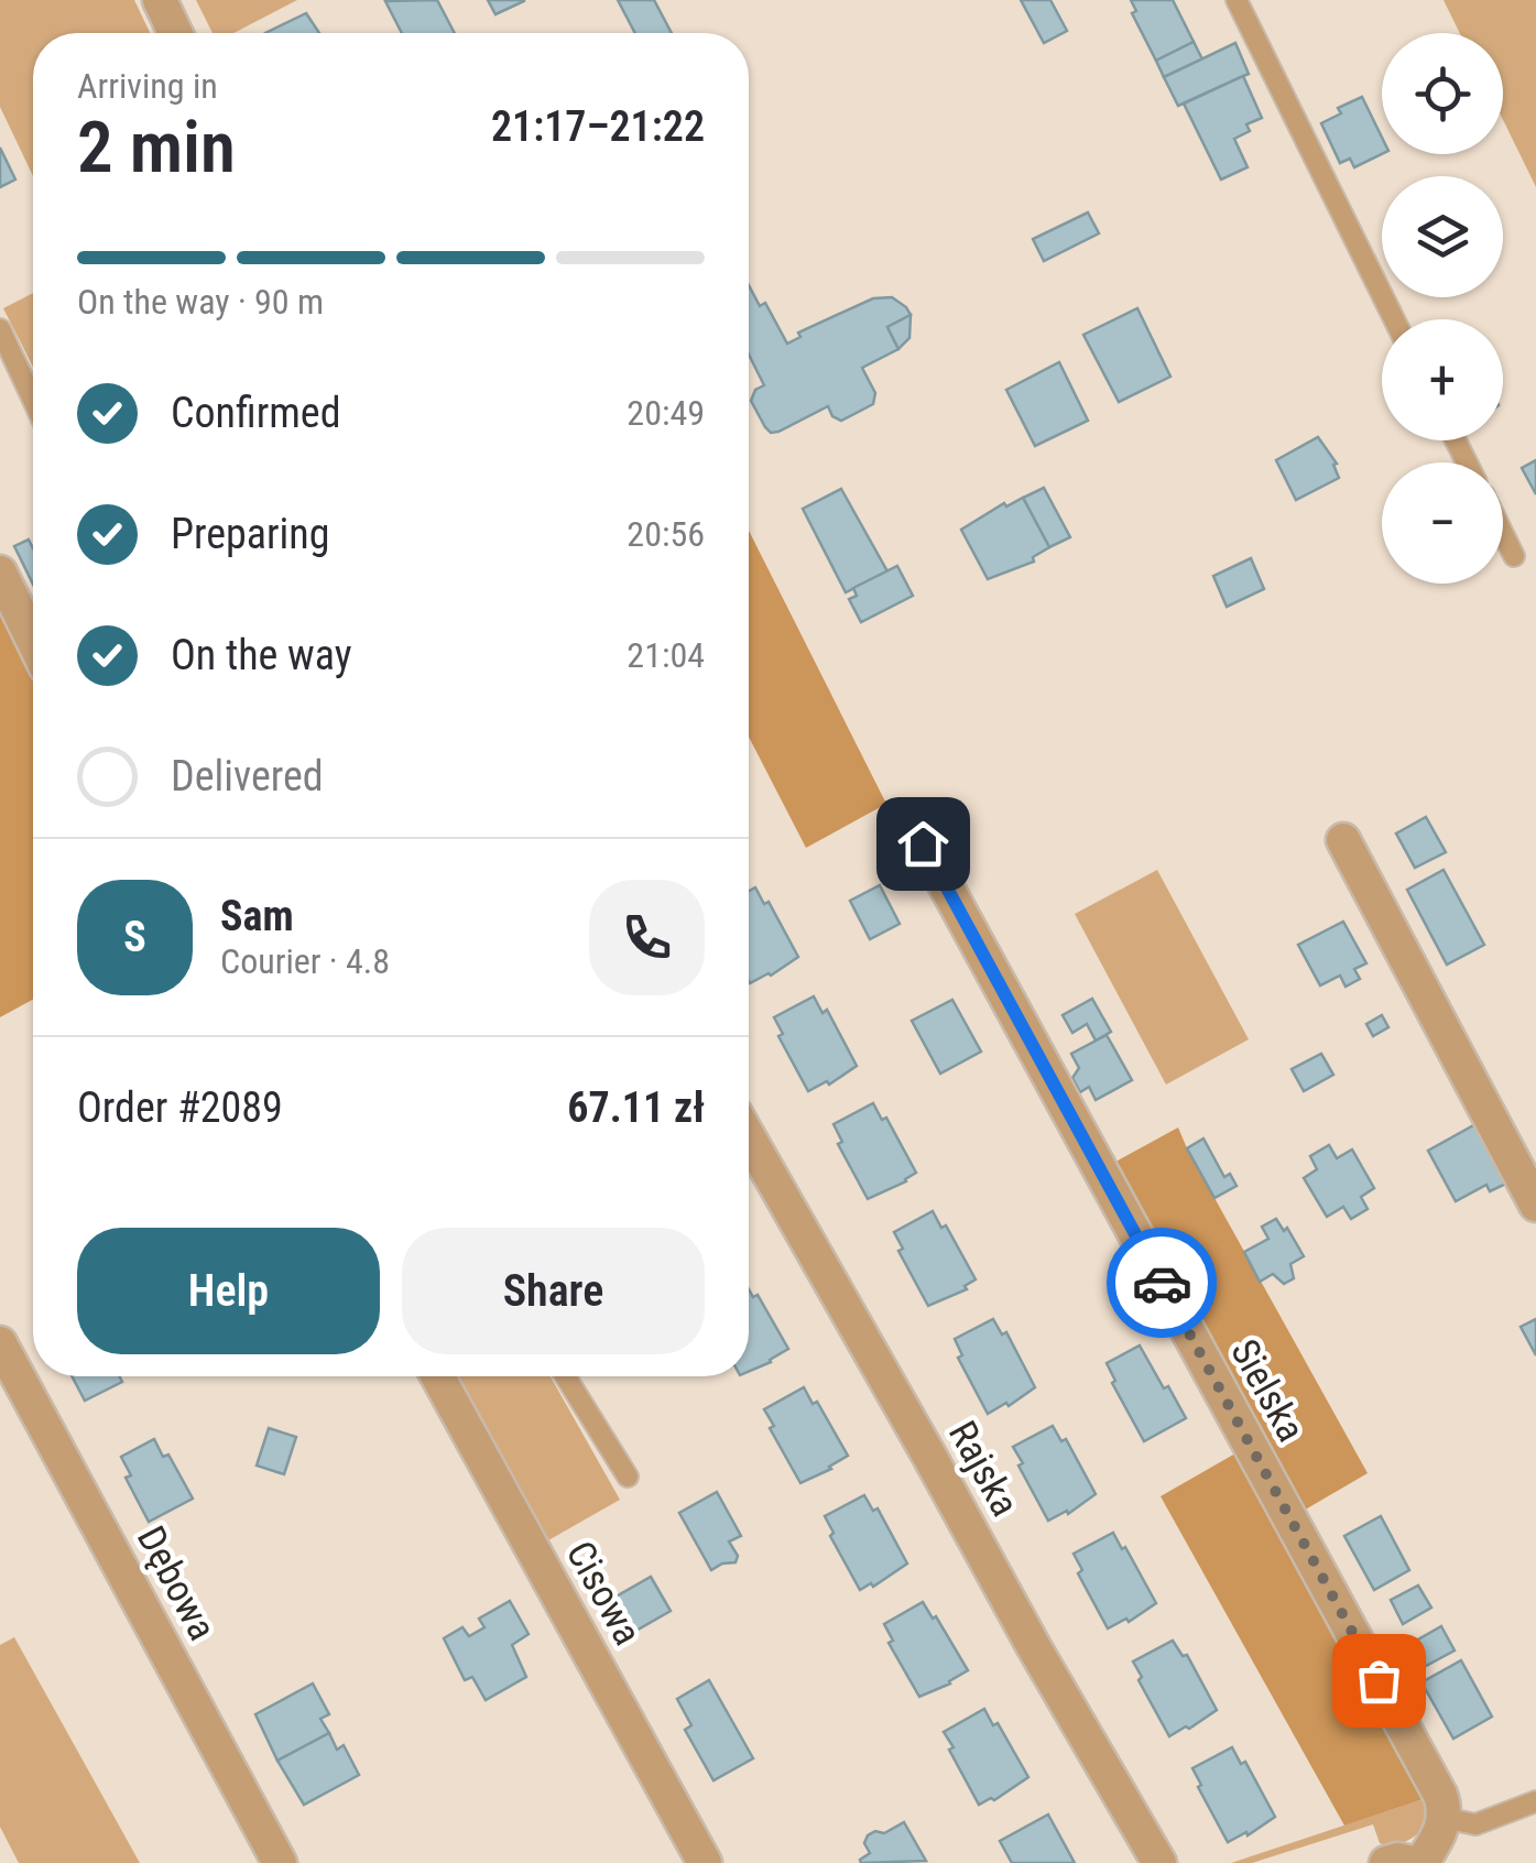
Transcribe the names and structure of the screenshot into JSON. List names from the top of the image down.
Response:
{
  "streets": {
    "street": [
      "Sielska",
      "Rajska",
      "Dębowa",
      "Cisowa"
    ]
  },
  "page": {
    "map_buttons": ["+", "−"],
    "heading": ["2 min", "Arriving in", "21:17–21:22"],
    "panel": [
      "Sam",
      "Courier · 4.8",
      "Order #2089",
      "67.11 zł"
    ],
    "bar": "On the way · 90 m",
    "list": [
      ["Confirmed", "20:49"],
      ["Preparing", "20:56"],
      ["On the way", "21:04"],
      "Delivered"
    ],
    "round": "S",
    "buttons": ["Help", "Share"]
  }
}
